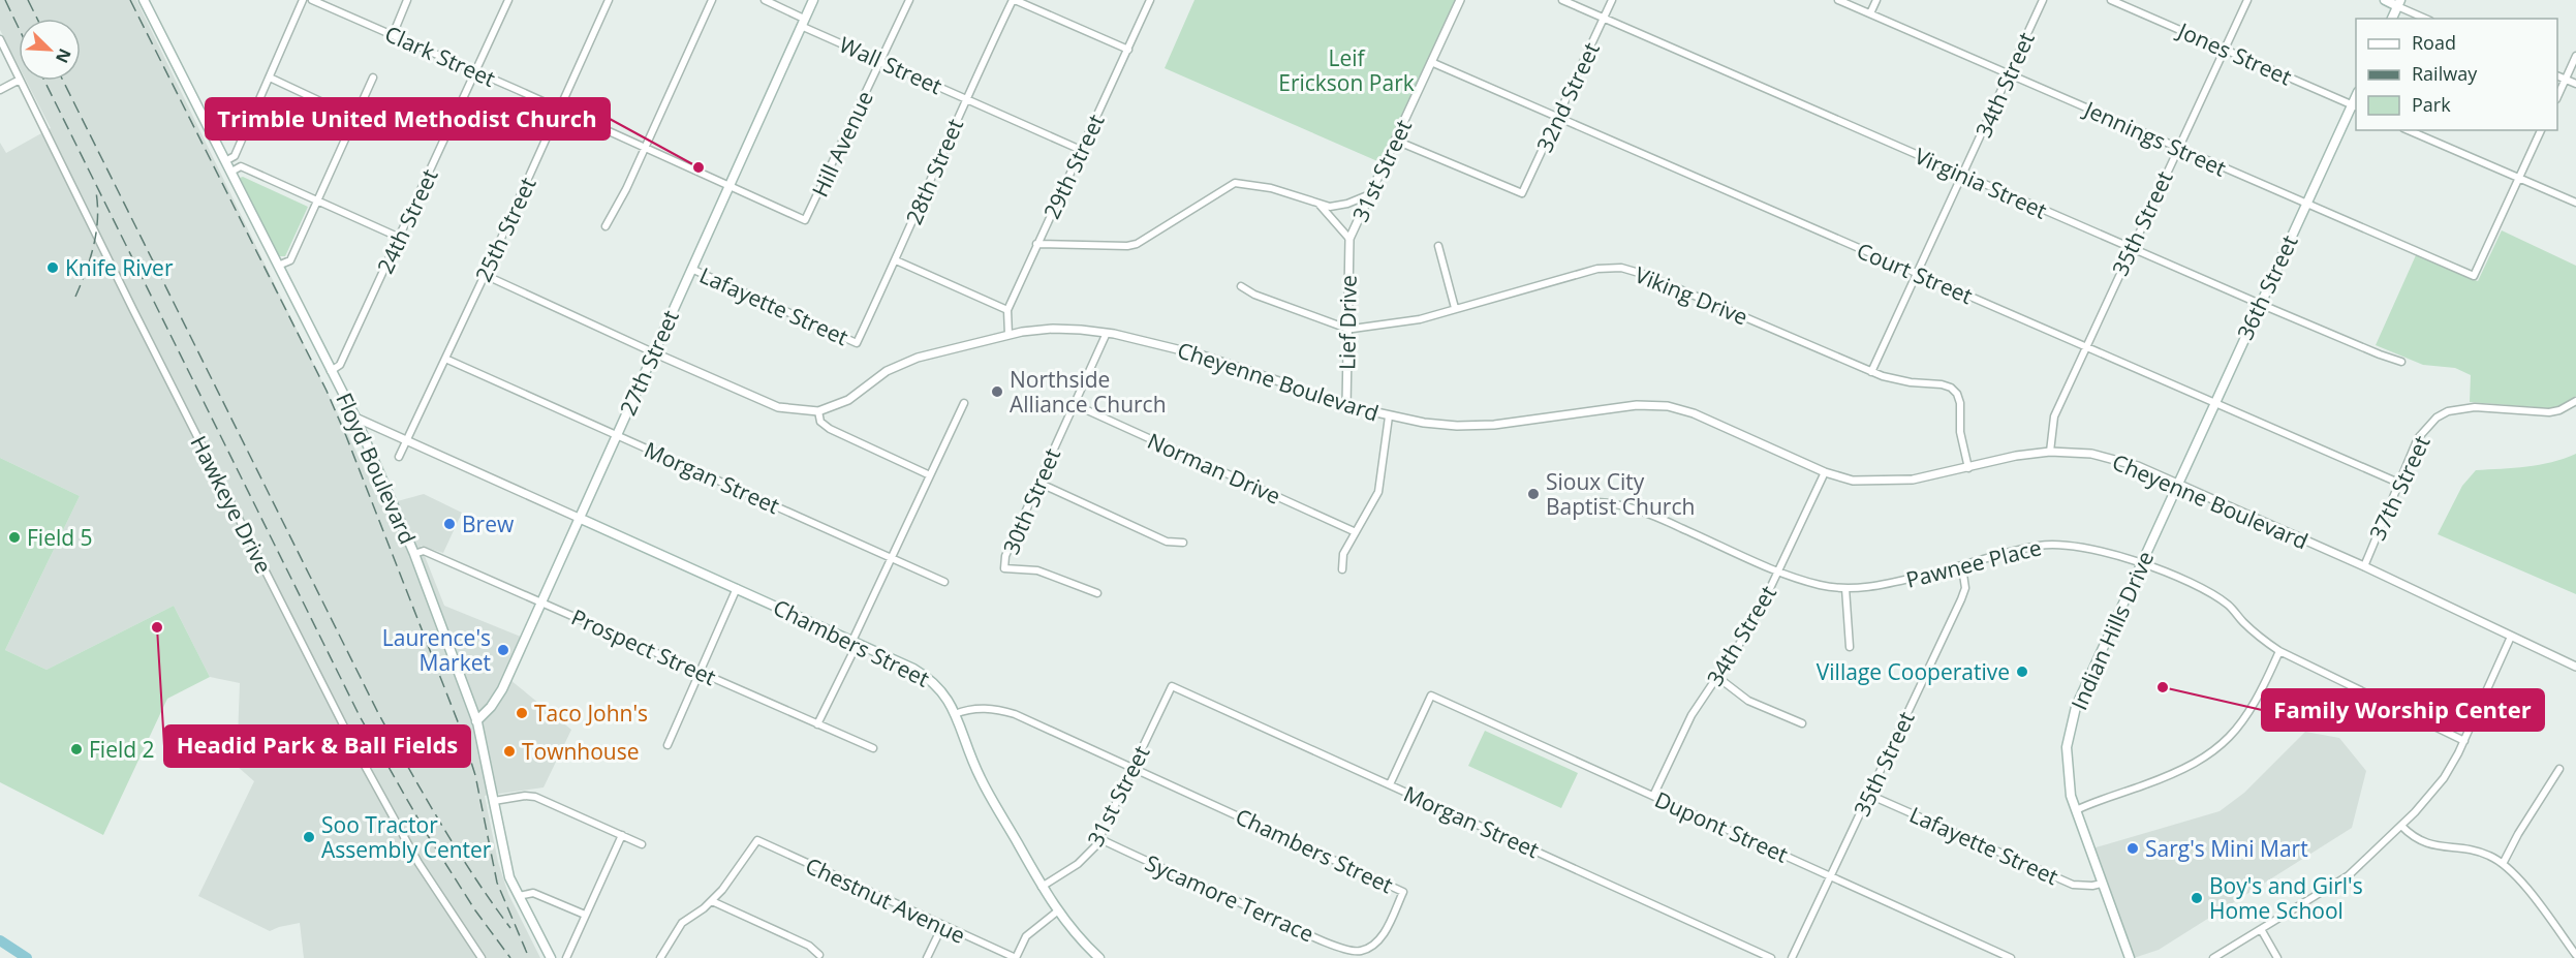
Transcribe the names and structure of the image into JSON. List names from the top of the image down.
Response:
{
  "streets": {
    "main road": [
      "36th Street",
      "27th Street",
      "Floyd Boulevard",
      "Indian Hills Drive",
      "Chambers Street"
    ],
    "street": [
      "Jones Street",
      "Clark Street",
      "Wall Street",
      "34th Street",
      "32nd Street",
      "Jennings Street",
      "Hill Avenue",
      "29th Street",
      "31st Street",
      "28th Street",
      "Virginia Street",
      "24th Street",
      "35th Street",
      "25th Street",
      "Court Street",
      "Viking Drive",
      "Lafayette Street",
      "Lief Drive",
      "Cheyenne Boulevard",
      "Norman Drive",
      "Morgan Street",
      "37th Street",
      "30th Street",
      "Hawkeye Drive",
      "Pawnee Place",
      "Prospect Street",
      "Dupont Street",
      "Sycamore Terrace",
      "Chestnut Avenue"
    ]
  },
  "crossings": [
    ["Jones Street", "35th Street"],
    ["Jones Street", "36th Street"],
    ["Clark Street", "Hill Avenue"],
    ["Clark Street", "24th Street"],
    ["Clark Street", "25th Street"],
    ["Clark Street", "27th Street"],
    ["Wall Street", "Hill Avenue"],
    ["Wall Street", "29th Street"],
    ["Wall Street", "28th Street"],
    ["Wall Street", "27th Street"],
    ["34th Street", "Jennings Street"],
    ["34th Street", "Virginia Street"],
    ["34th Street", "Court Street"],
    ["34th Street", "Viking Drive"],
    ["34th Street", "Cheyenne Boulevard"],
    ["34th Street", "Pawnee Place"],
    ["34th Street", "Dupont Street"],
    ["32nd Street", "31st Street"],
    ["32nd Street", "Virginia Street"],
    ["32nd Street", "Court Street"],
    ["Jennings Street", "35th Street"],
    ["Jennings Street", "36th Street"],
    ["29th Street", "Cheyenne Boulevard"],
    ["31st Street", "Court Street"],
    ["31st Street", "Lief Drive"],
    ["31st Street", "Morgan Street"],
    ["31st Street", "Chambers Street"],
    ["31st Street", "Sycamore Terrace"],
    ["28th Street", "Lafayette Street"],
    ["Virginia Street", "35th Street"],
    ["Virginia Street", "36th Street"],
    ["24th Street", "Floyd Boulevard"],
    ["35th Street", "Court Street"],
    ["35th Street", "Lafayette Street"],
    ["35th Street", "Cheyenne Boulevard"],
    ["35th Street", "Pawnee Place"],
    ["35th Street", "Dupont Street"],
    ["25th Street", "Morgan Street"],
    ["25th Street", "Chambers Street"],
    ["Court Street", "36th Street"],
    ["Court Street", "37th Street"],
    ["36th Street", "Cheyenne Boulevard"],
    ["36th Street", "Indian Hills Drive"],
    ["Viking Drive", "Lief Drive"],
    ["Viking Drive", "Cheyenne Boulevard"],
    ["Lafayette Street", "27th Street"],
    ["Lafayette Street", "Indian Hills Drive"],
    ["Lief Drive", "Cheyenne Boulevard"],
    ["27th Street", "Cheyenne Boulevard"],
    ["27th Street", "Floyd Boulevard"],
    ["27th Street", "Morgan Street"],
    ["27th Street", "Chambers Street"],
    ["27th Street", "Prospect Street"],
    ["Cheyenne Boulevard", "37th Street"],
    ["Cheyenne Boulevard", "30th Street"],
    ["Cheyenne Boulevard", "Indian Hills Drive"],
    ["Floyd Boulevard", "Chambers Street"],
    ["Floyd Boulevard", "Prospect Street"],
    ["Norman Drive", "30th Street"],
    ["Morgan Street", "Dupont Street"],
    ["Pawnee Place", "Indian Hills Drive"],
    ["Chambers Street", "Sycamore Terrace"]
  ],
  "parks": ["Leif Erickson Park"],
  "places": [
    "Trimble United Methodist Church",
    "Knife River",
    "Northside Alliance Church",
    "Sioux City Baptist Church",
    "Brew",
    "Field 5",
    "Headid Park & Ball Fields",
    "Laurence's Market",
    "Village Cooperative",
    "Family Worship Center",
    "Taco John's",
    "Field 2",
    "Townhouse",
    "Soo Tractor Assembly Center",
    "Sarg's Mini Mart",
    "Boy's and Girl's Home School"
  ],
  "legend": ["Road", "Railway", "Park"],
  "north": "bottom right"
}
